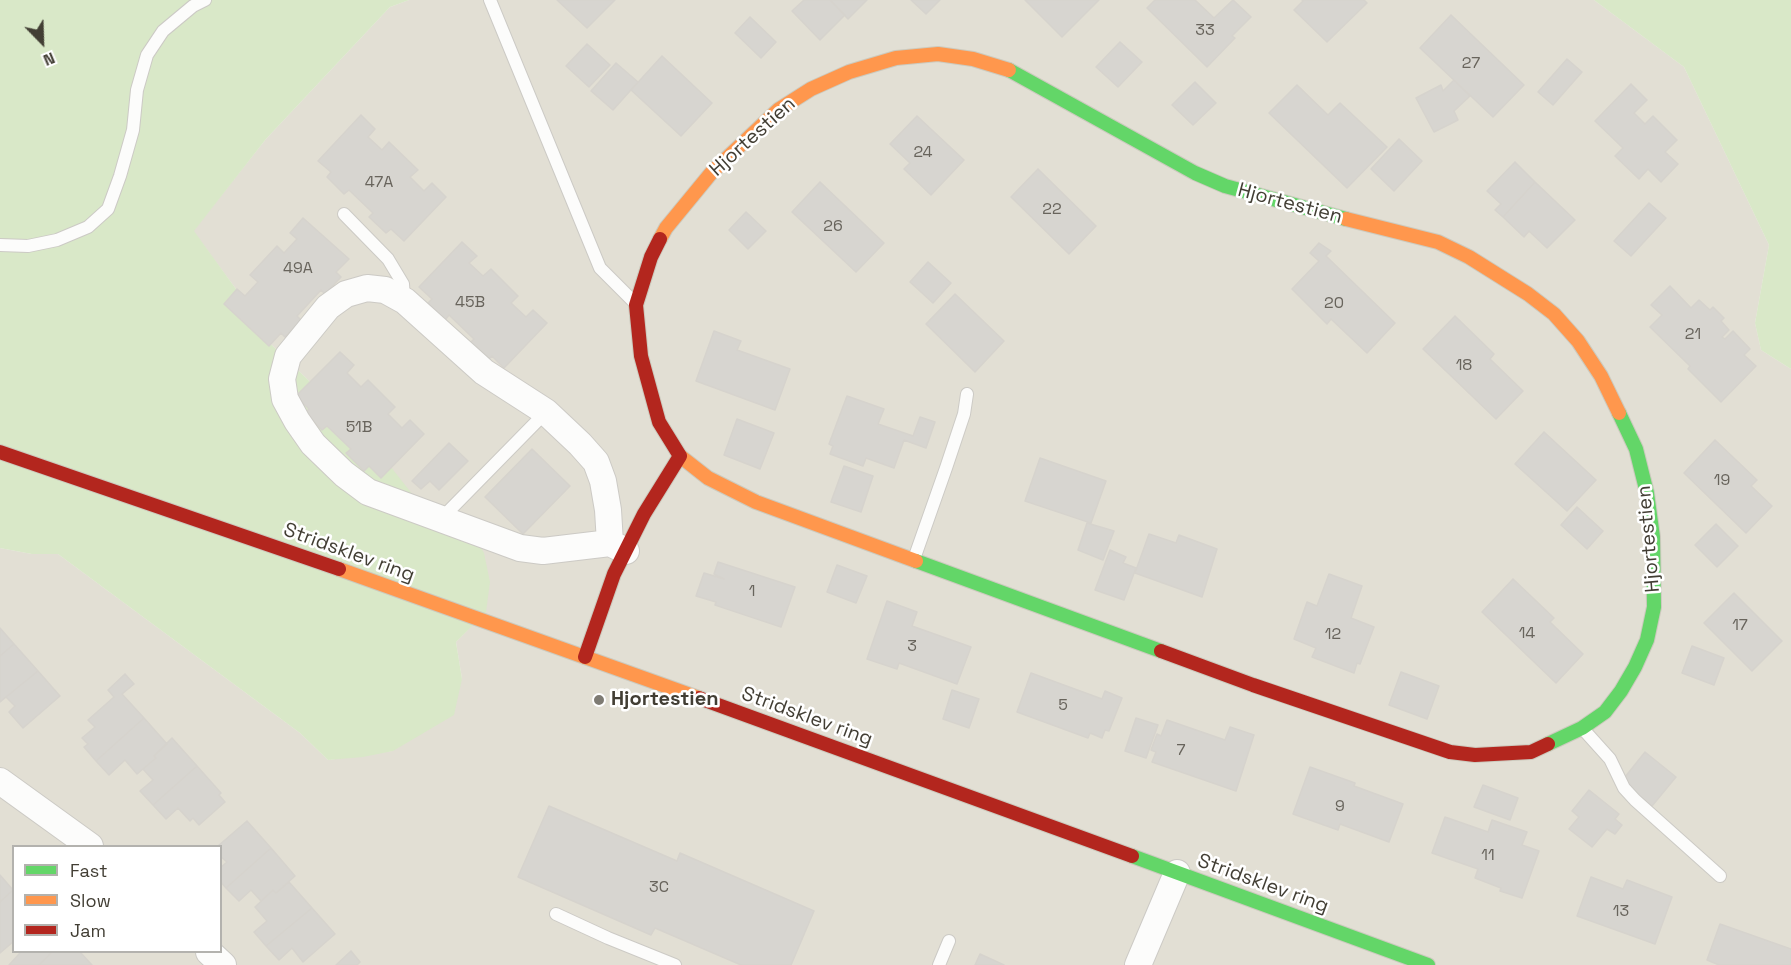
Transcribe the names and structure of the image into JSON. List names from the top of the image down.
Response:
{
  "streets": {
    "street": ["Hjortestien", "Stridsklev ring"]
  },
  "places": ["Hjortestien"],
  "house_numbers": [
    "33",
    "27",
    "24",
    "47A",
    "22",
    "26",
    "49A",
    "45B",
    "20",
    "21",
    "18",
    "51B",
    "19",
    "1",
    "17",
    "14",
    "12",
    "3",
    "5",
    "7",
    "9",
    "11",
    "3C",
    "13"
  ],
  "legend": ["Fast", "Slow", "Jam"],
  "north": "bottom right"
}
